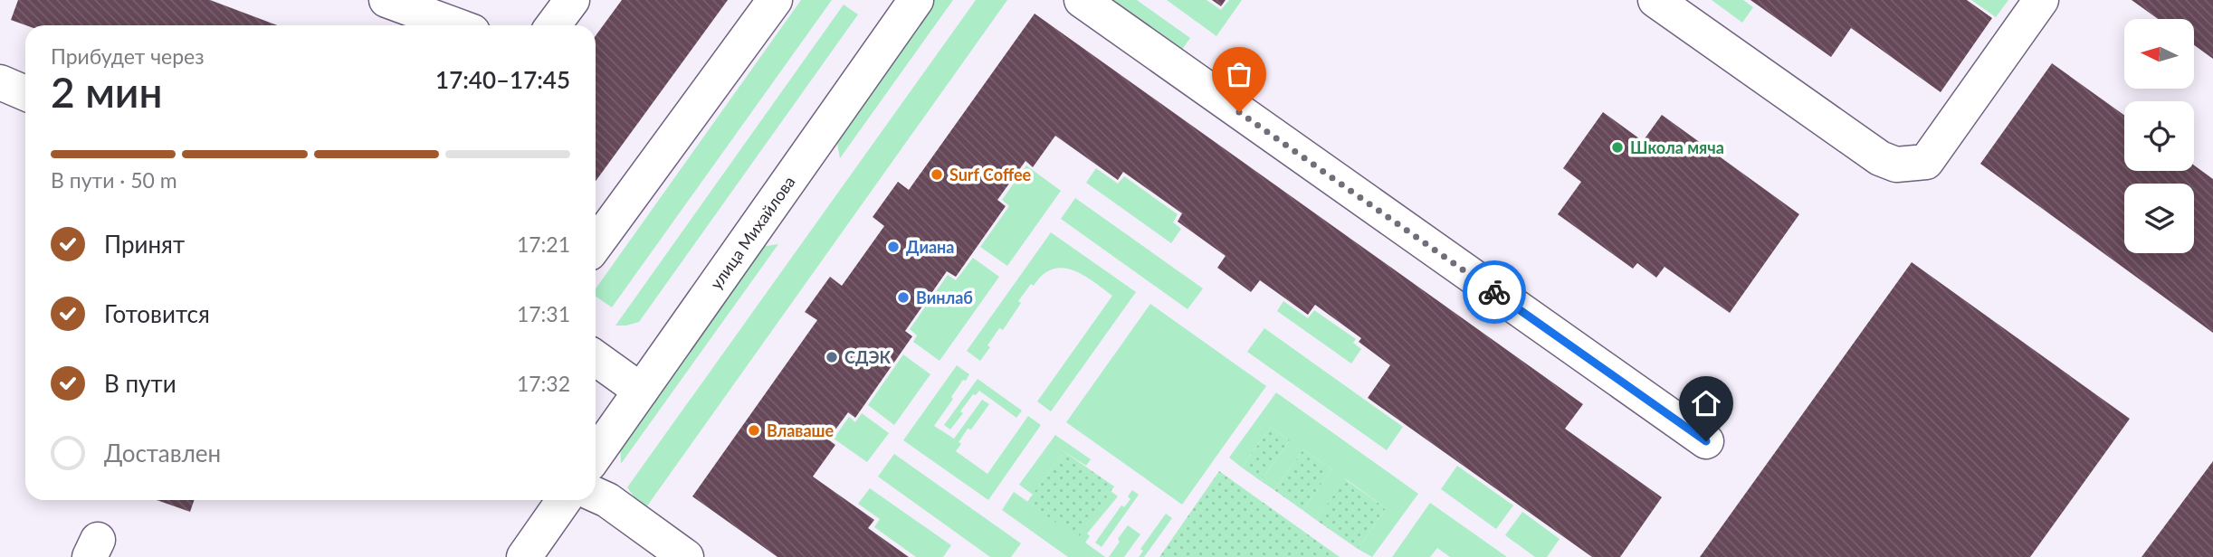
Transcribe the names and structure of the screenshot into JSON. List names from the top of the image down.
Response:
{
  "streets": {
    "street": ["улица Михайлова"]
  },
  "places": [
    "Школа мяча",
    "Surf Coffee",
    "Диана",
    "Винлаб",
    "СДЭК",
    "Влаваше"
  ],
  "north": "left",
  "page": {
    "heading": ["2 мин", "Прибудет через", "17:40–17:45"],
    "bar": "В пути · 50 m",
    "list": [
      ["Принят", "17:21"],
      ["Готовится", "17:31"],
      ["В пути", "17:32"],
      "Доставлен"
    ]
  }
}
